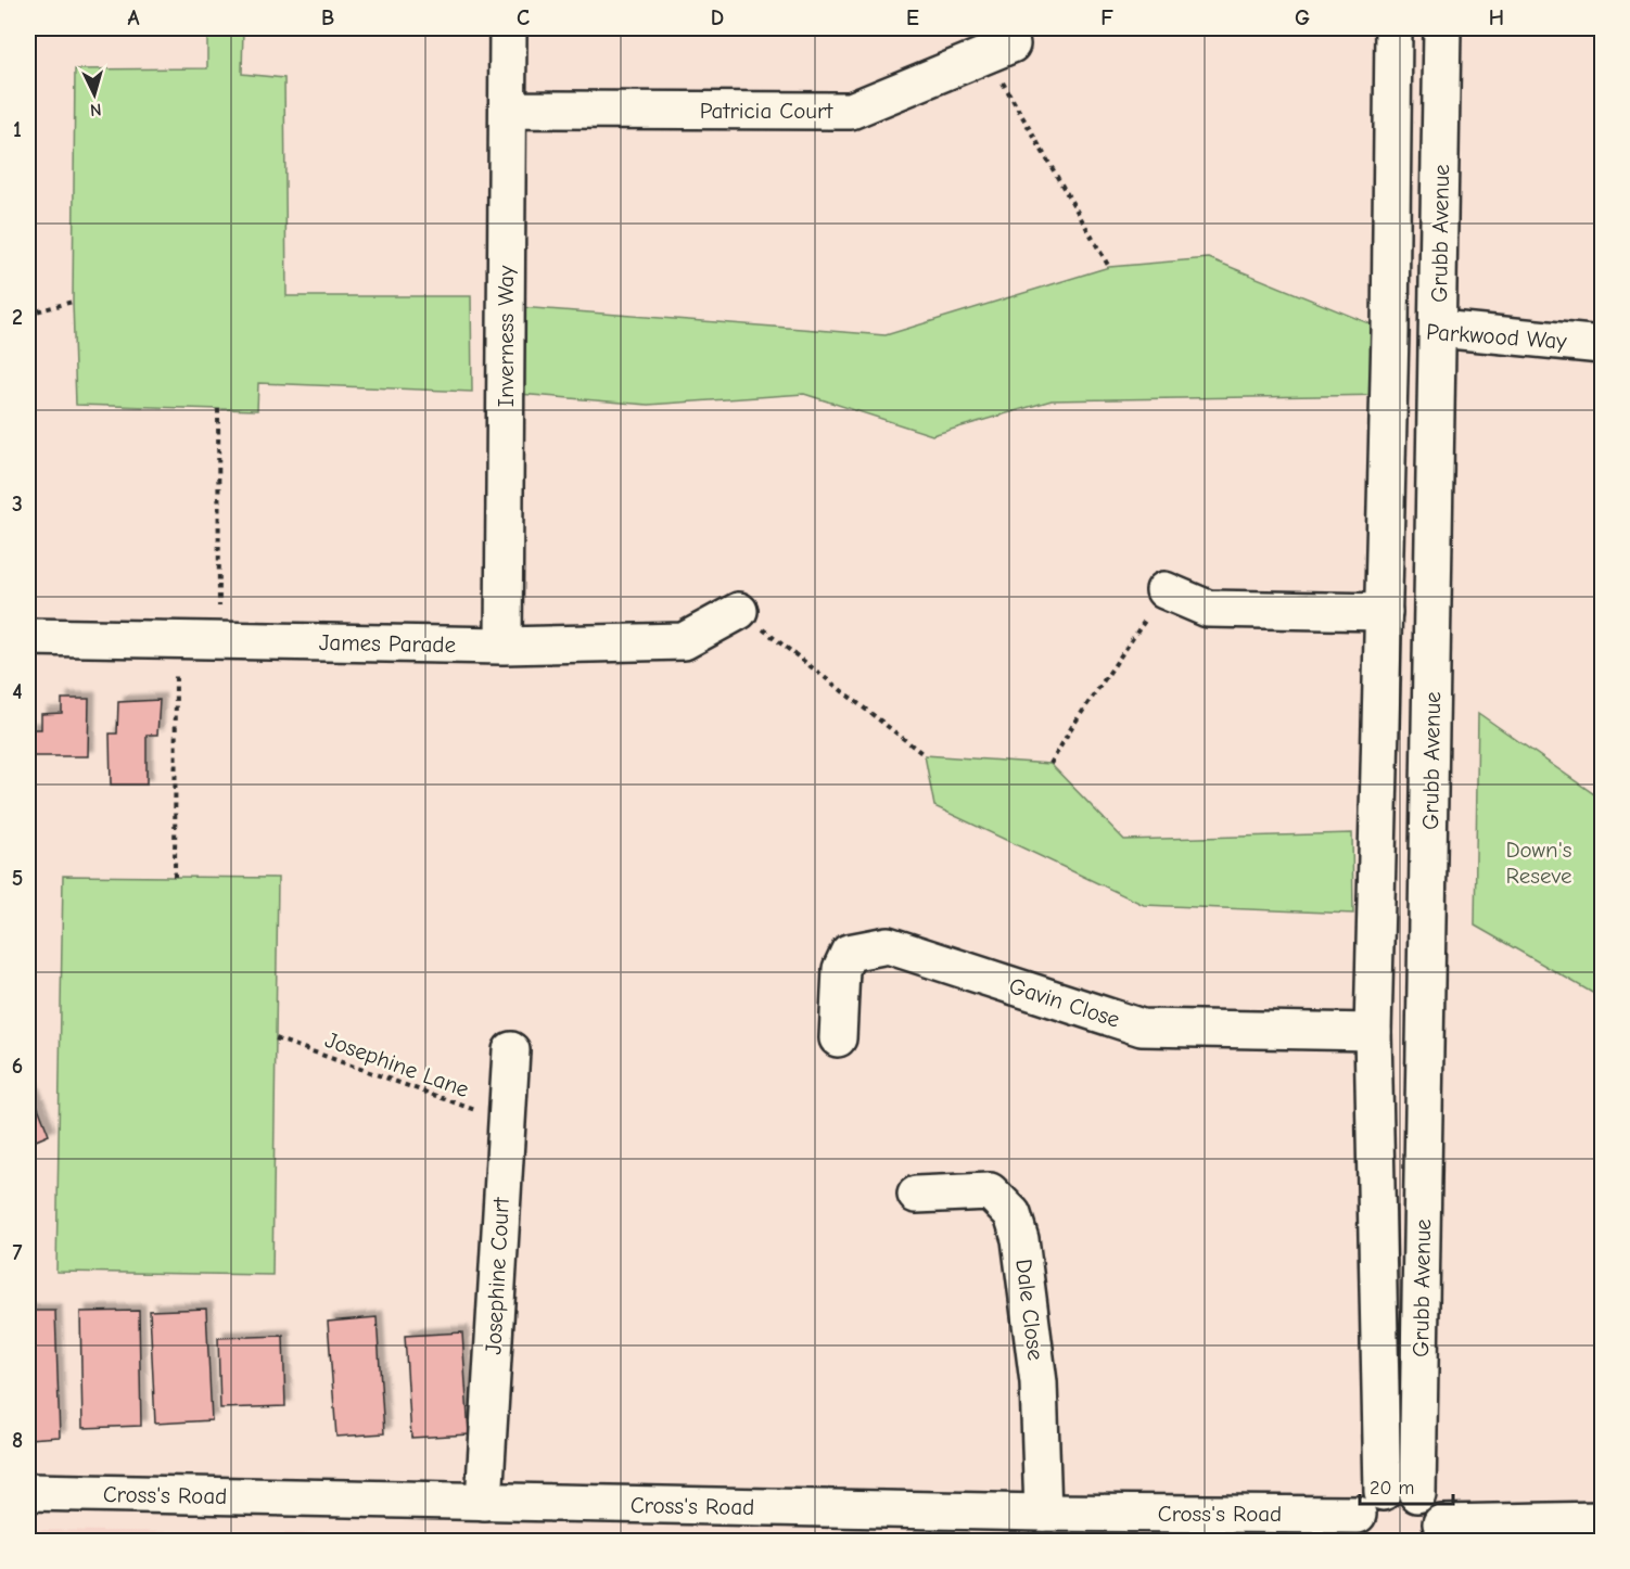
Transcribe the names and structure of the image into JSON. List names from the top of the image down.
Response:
{
  "streets": {
    "street": [
      "Patricia Court",
      "Grubb Avenue",
      "Inverness Way",
      "Parkwood Way",
      "James Parade",
      "Gavin Close",
      "Josephine Court",
      "Dale Close",
      "Cross's Road"
    ],
    "path": ["Josephine Lane"]
  },
  "crossings": [
    ["Patricia Court", "Inverness Way"],
    ["Grubb Avenue", "Parkwood Way"],
    ["Grubb Avenue", "Gavin Close"],
    ["Grubb Avenue", "Cross's Road"],
    ["Inverness Way", "James Parade"],
    ["Josephine Lane", "Josephine Court"],
    ["Josephine Court", "Cross's Road"],
    ["Dale Close", "Cross's Road"]
  ],
  "parks": ["Down's Reseve"],
  "scale_bar": "20 m",
  "north": "bottom",
  "grid": {
    "columns": [
      "A",
      "B",
      "C",
      "D",
      "E",
      "F",
      "G",
      "H"
    ],
    "rows": [
      "1",
      "2",
      "3",
      "4",
      "5",
      "6",
      "7",
      "8"
    ]
  }
}
